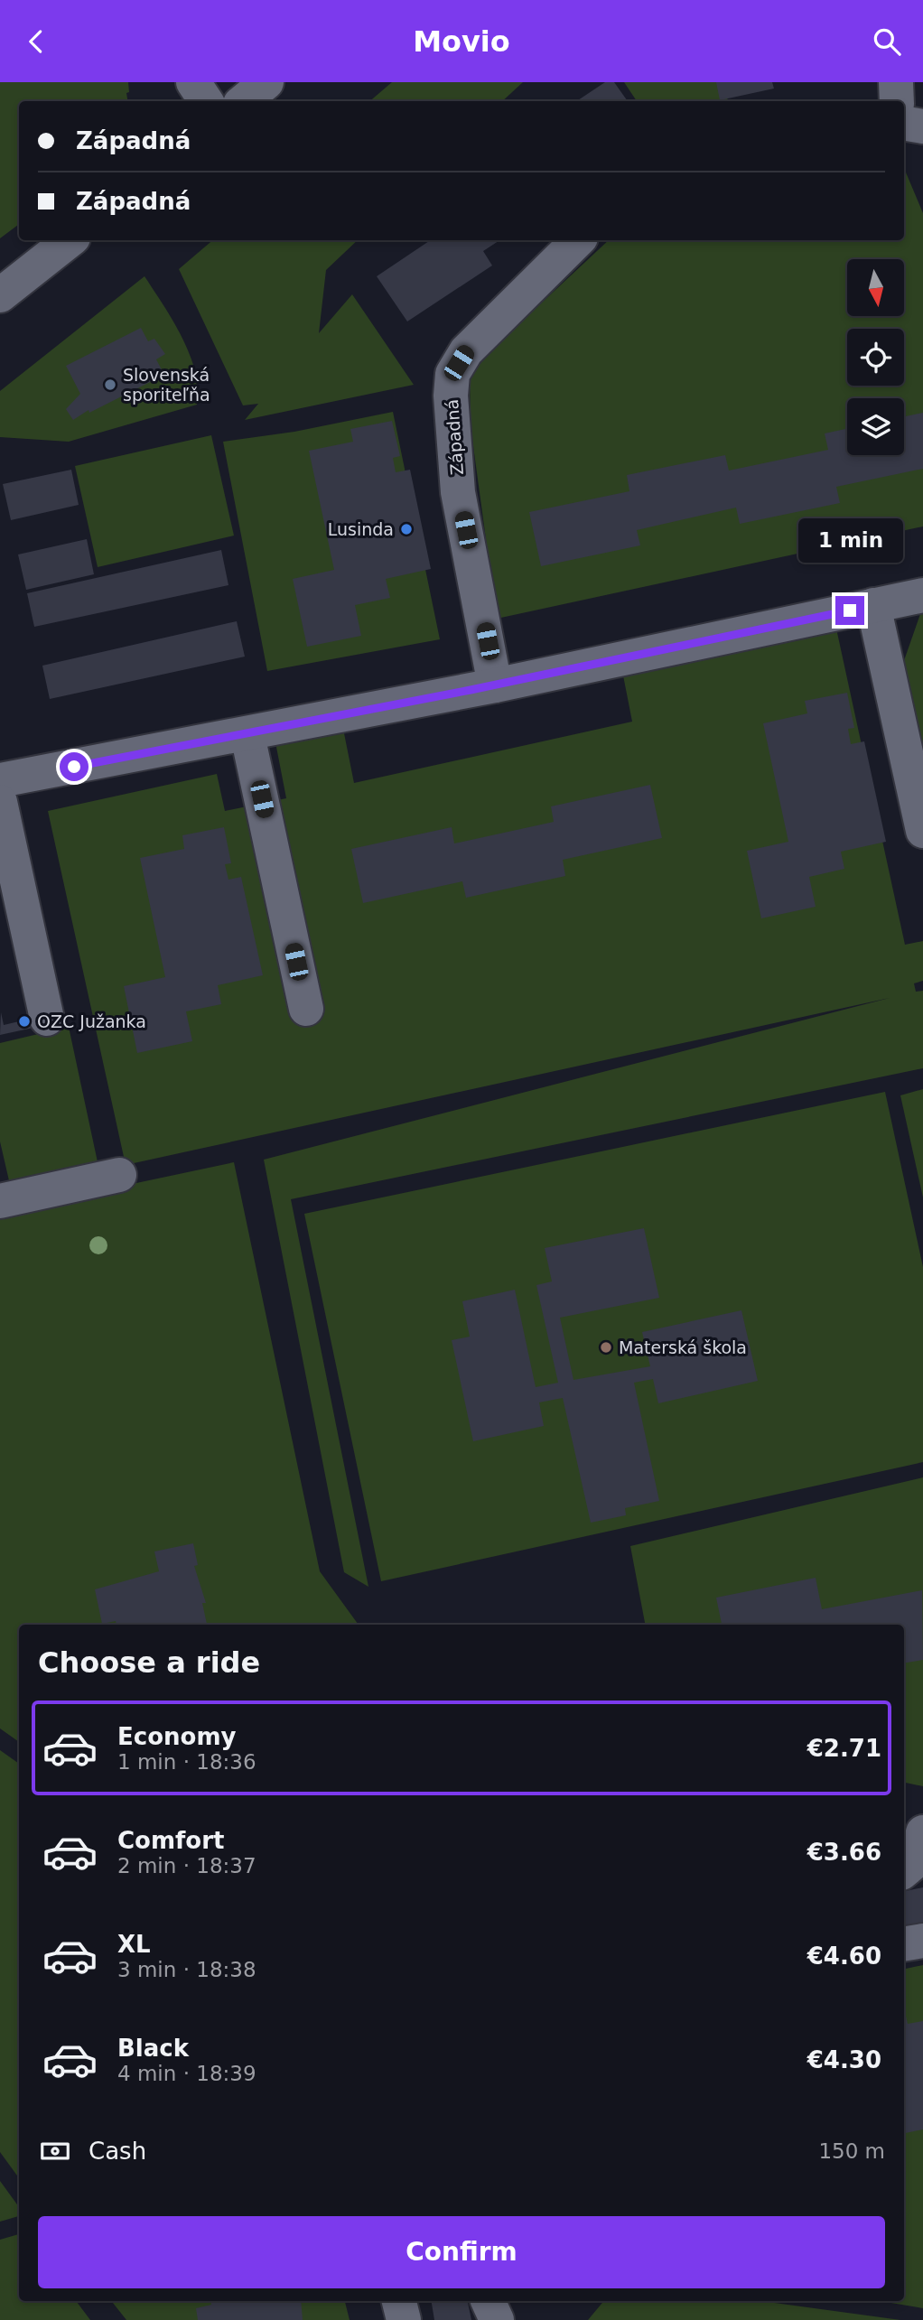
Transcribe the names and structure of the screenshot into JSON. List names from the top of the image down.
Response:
{
  "streets": {
    "street": ["Západná"]
  },
  "places": [
    "Slovenská sporiteľňa",
    "Lusinda",
    "OZC Južanka",
    "Materská škola"
  ],
  "north": "bottom",
  "page": {
    "header": "Movio",
    "banner": ["Západná", "Západná"],
    "bubble": "1 min",
    "heading": "Choose a ride",
    "list": [
      {
        "name": "Economy",
        "note": "1 min · 18:36",
        "value": "€2.71"
      },
      {
        "name": "Comfort",
        "note": "2 min · 18:37",
        "value": "€3.66"
      },
      {
        "name": "XL",
        "note": "3 min · 18:38",
        "value": "€4.60"
      },
      {
        "name": "Black",
        "note": "4 min · 18:39",
        "value": "€4.30"
      }
    ],
    "pay": ["Cash", "150 m"],
    "buttons": "Confirm"
  }
}
